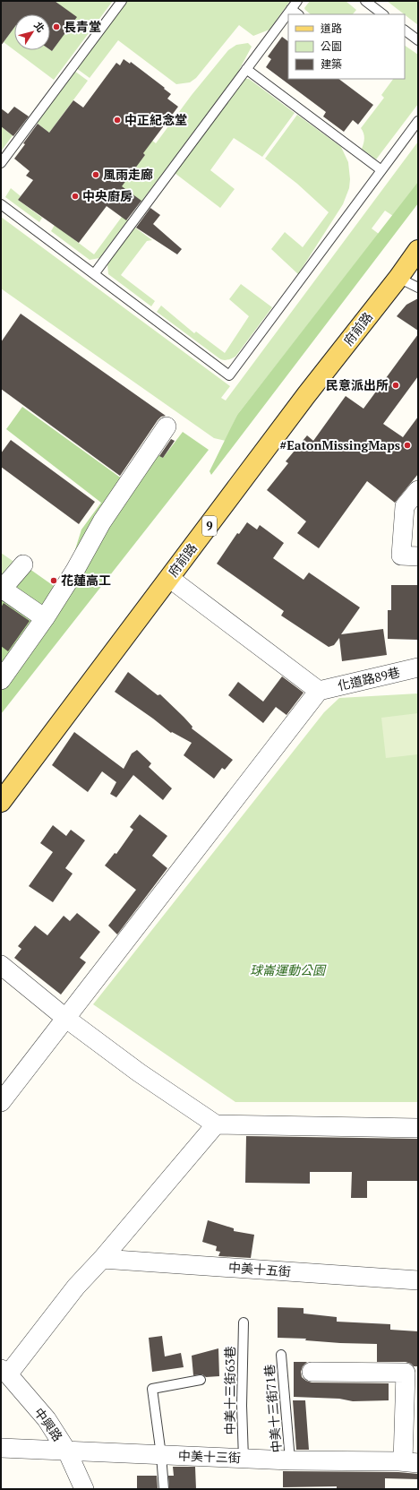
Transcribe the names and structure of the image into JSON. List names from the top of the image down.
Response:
{
  "streets": {
    "main road": ["府前路", "9"],
    "street": [
      "化道路89巷",
      "中美十五街",
      "中興路",
      "中美十三街"
    ],
    "lane": ["中美十三街63巷", "中美十三街71巷"]
  },
  "crossings": [
    ["中美十三街63巷", "中美十三街"],
    ["中美十三街71巷", "中美十三街"],
    ["中興路", "中美十三街"]
  ],
  "parks": ["球崙運動公園"],
  "places": [
    "長青堂",
    "中正紀念堂",
    "風雨走廊",
    "中央廚房",
    "民意派出所",
    "#EatonMissingMaps",
    "花蓮高工"
  ],
  "legend": ["道路", "公園", "建築"],
  "north": "top right"
}
